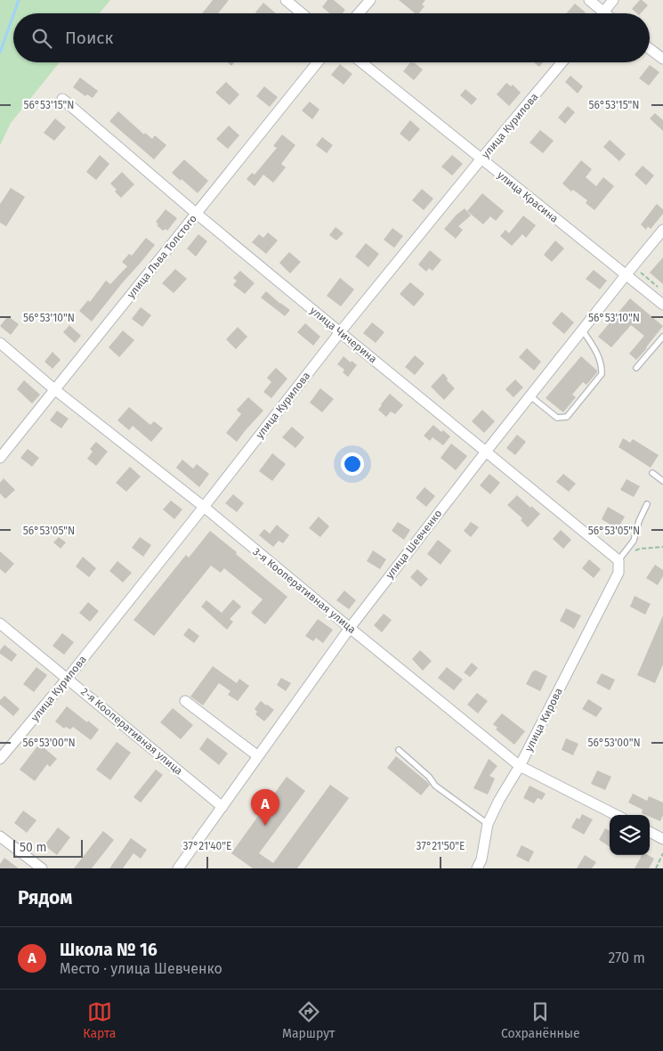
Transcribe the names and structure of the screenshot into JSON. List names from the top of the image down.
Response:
{
  "streets": {
    "street": [
      "улица Курилова",
      "улица Красина",
      "улица Льва Толстого",
      "улица Чичерина",
      "улица Шевченко",
      "3-я Кооперативная улица",
      "улица Кирова",
      "2-я Кооперативная улица"
    ]
  },
  "crossings": [
    ["улица Курилова", "улица Красина"],
    ["улица Курилова", "улица Чичерина"],
    ["улица Курилова", "3-я Кооперативная улица"],
    ["улица Курилова", "2-я Кооперативная улица"],
    ["улица Красина", "улица Шевченко"],
    ["улица Льва Толстого", "улица Чичерина"],
    ["улица Льва Толстого", "3-я Кооперативная улица"],
    ["улица Чичерина", "улица Шевченко"],
    ["улица Чичерина", "улица Кирова"],
    ["улица Шевченко", "3-я Кооперативная улица"],
    ["улица Шевченко", "2-я Кооперативная улица"],
    ["3-я Кооперативная улица", "улица Кирова"]
  ],
  "scale_bar": "50 m",
  "page": {
    "search": "Поиск",
    "pins": "A",
    "scale": "50 m",
    "heading": "Рядом",
    "list": [
      {
        "mark": "A",
        "name": "Школа № 16",
        "note": "Место · улица Шевченко",
        "value": "270 m"
      }
    ],
    "nav": ["Карта", "Маршрут", "Сохранённые"]
  },
  "coordinates": [
    "56°53'15\"N",
    "56°53'10\"N",
    "56°53'05\"N",
    "56°53'00\"N",
    "37°21'40\"E",
    "37°21'50\"E"
  ]
}
